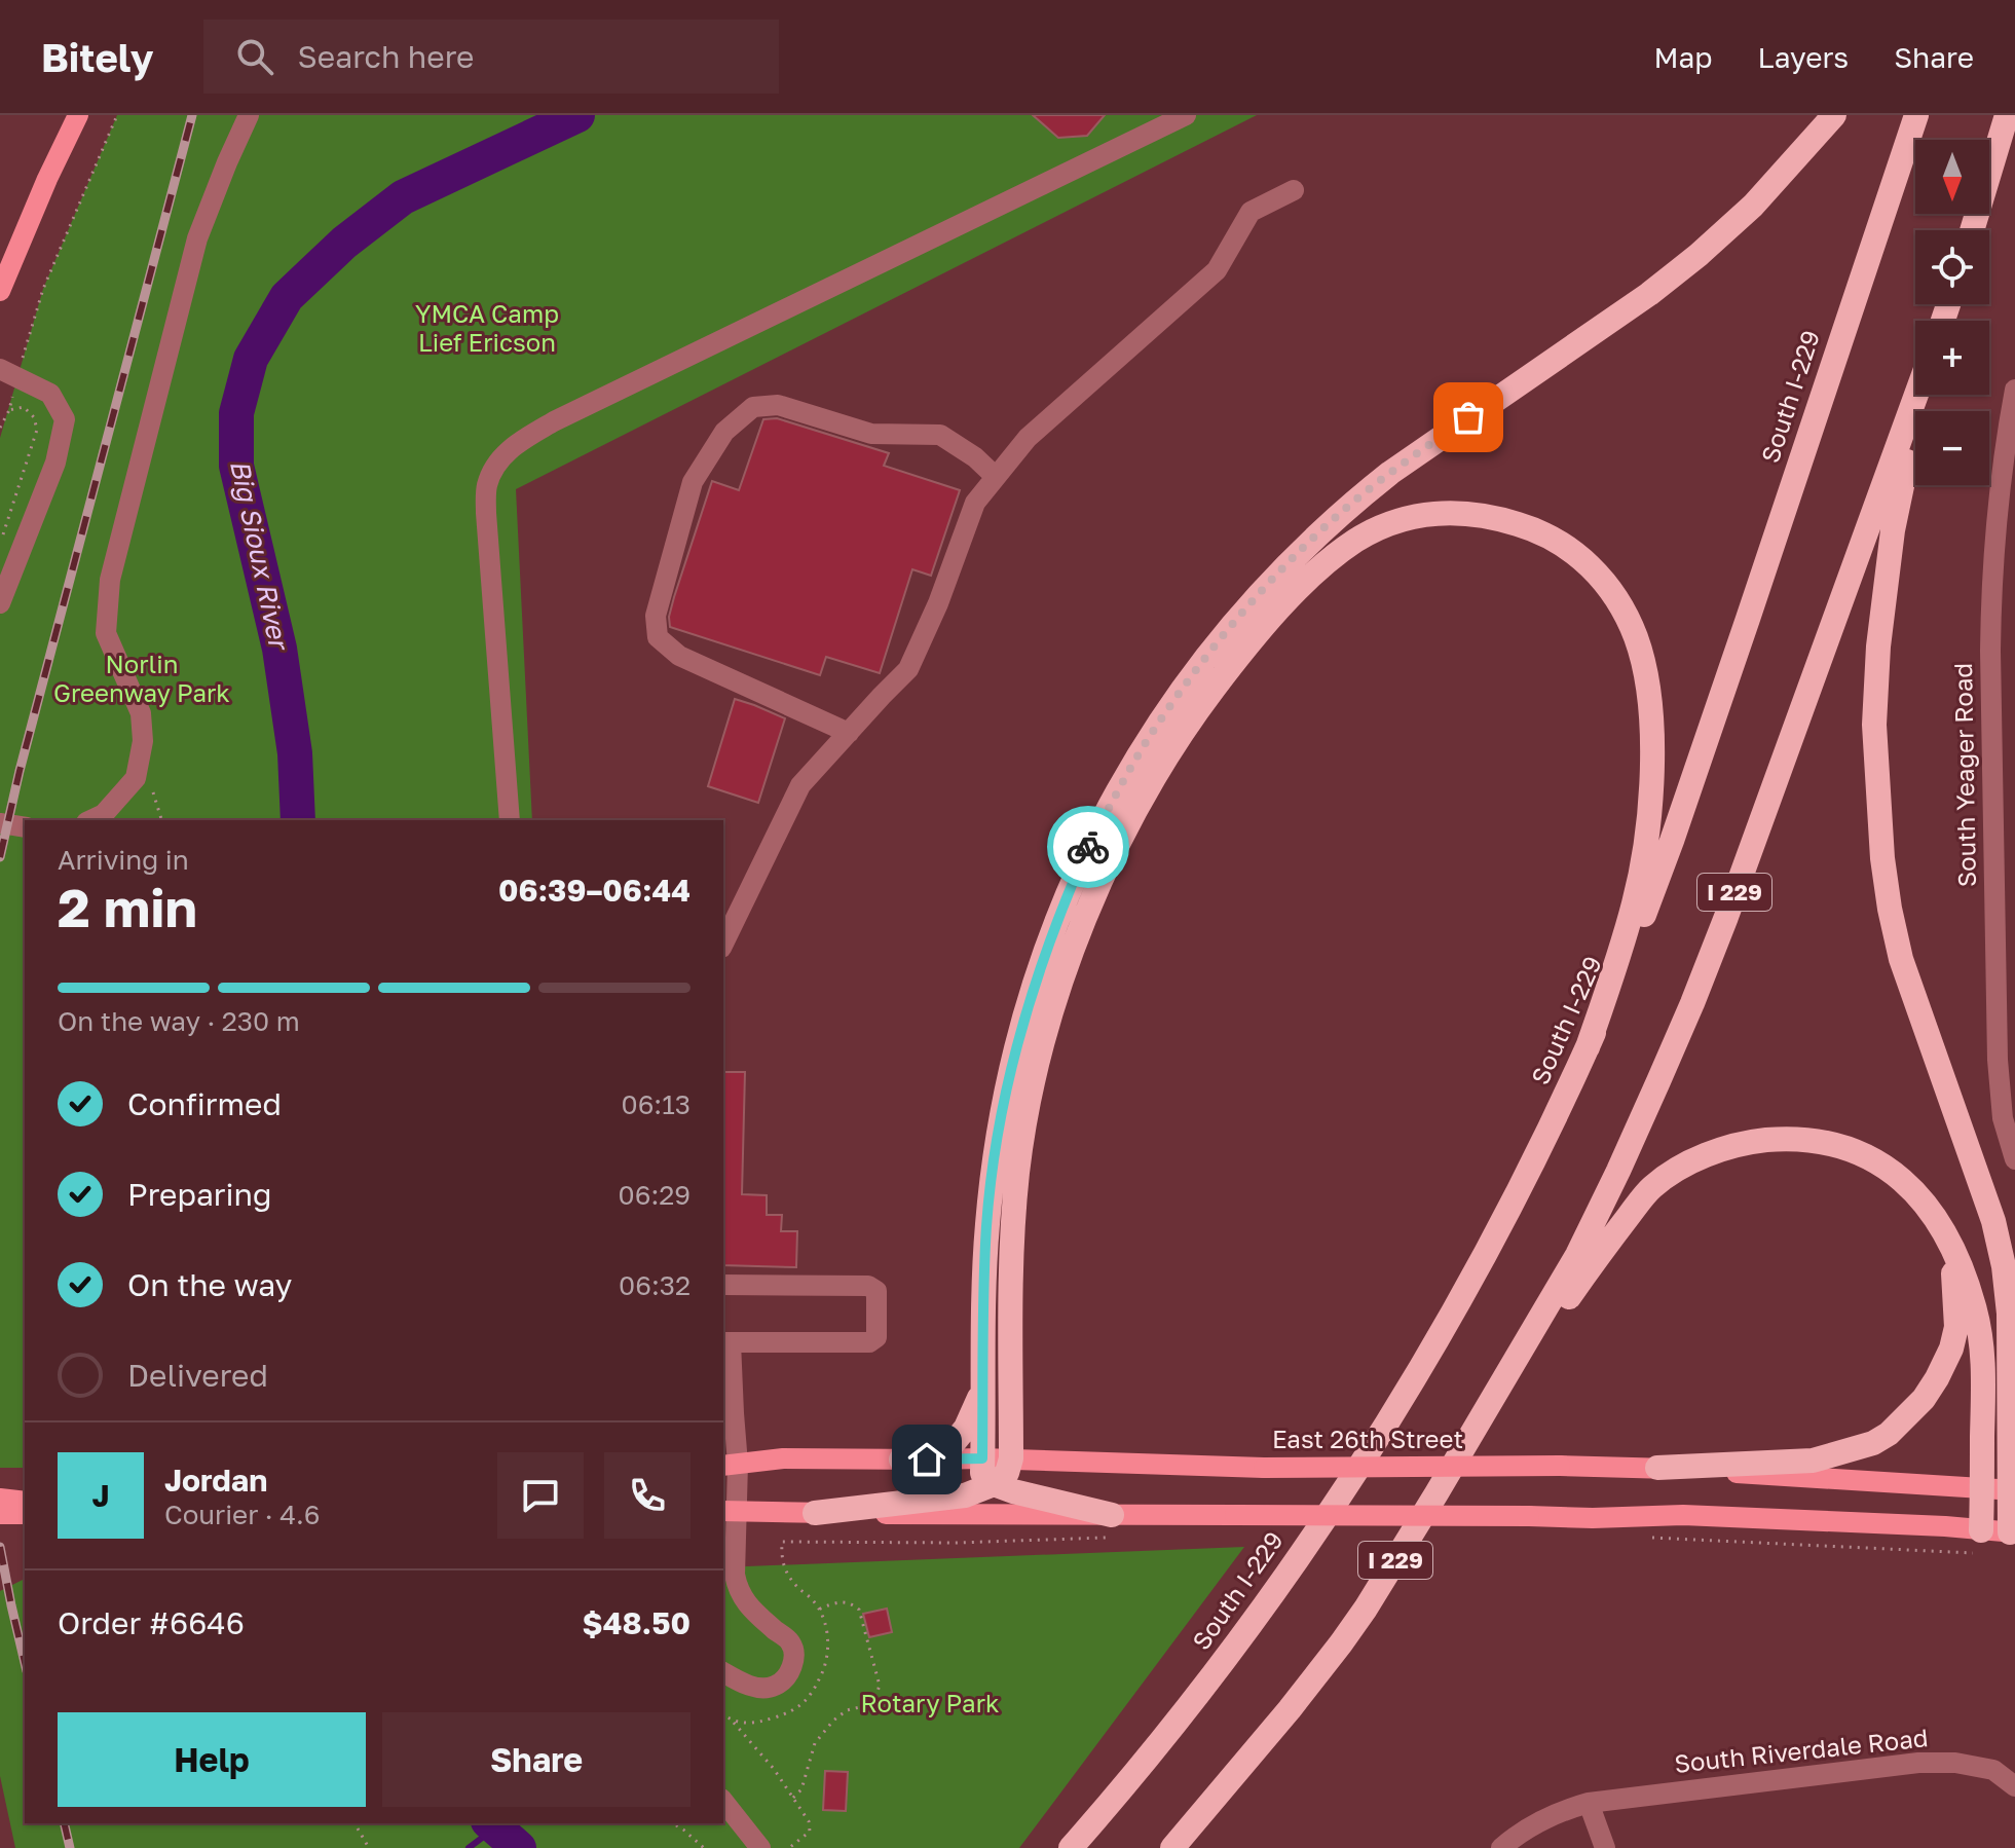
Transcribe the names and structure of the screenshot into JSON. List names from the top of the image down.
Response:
{
  "streets": {
    "highway": ["South I-229", "I 229"],
    "main road": ["East 26th Street"],
    "street": ["South Yeager Road", "South Riverdale Road"]
  },
  "water": ["Big Sioux River"],
  "parks": ["YMCA Camp Lief Ericson", "Norlin Greenway Park", "Rotary Park"],
  "north": "bottom",
  "page": {
    "header": "Bitely",
    "search": "Search here",
    "nav": ["Map", "Layers", "Share"],
    "map_buttons": ["+", "−"],
    "heading": ["2 min", "Arriving in", "06:39–06:44"],
    "panel": [
      "Jordan",
      "Courier · 4.6",
      "Order #6646",
      "$48.50"
    ],
    "bar": "On the way · 230 m",
    "list": [
      ["Confirmed", "06:13"],
      ["Preparing", "06:29"],
      ["On the way", "06:32"],
      "Delivered"
    ],
    "round": "J",
    "buttons": ["Help", "Share"]
  }
}
